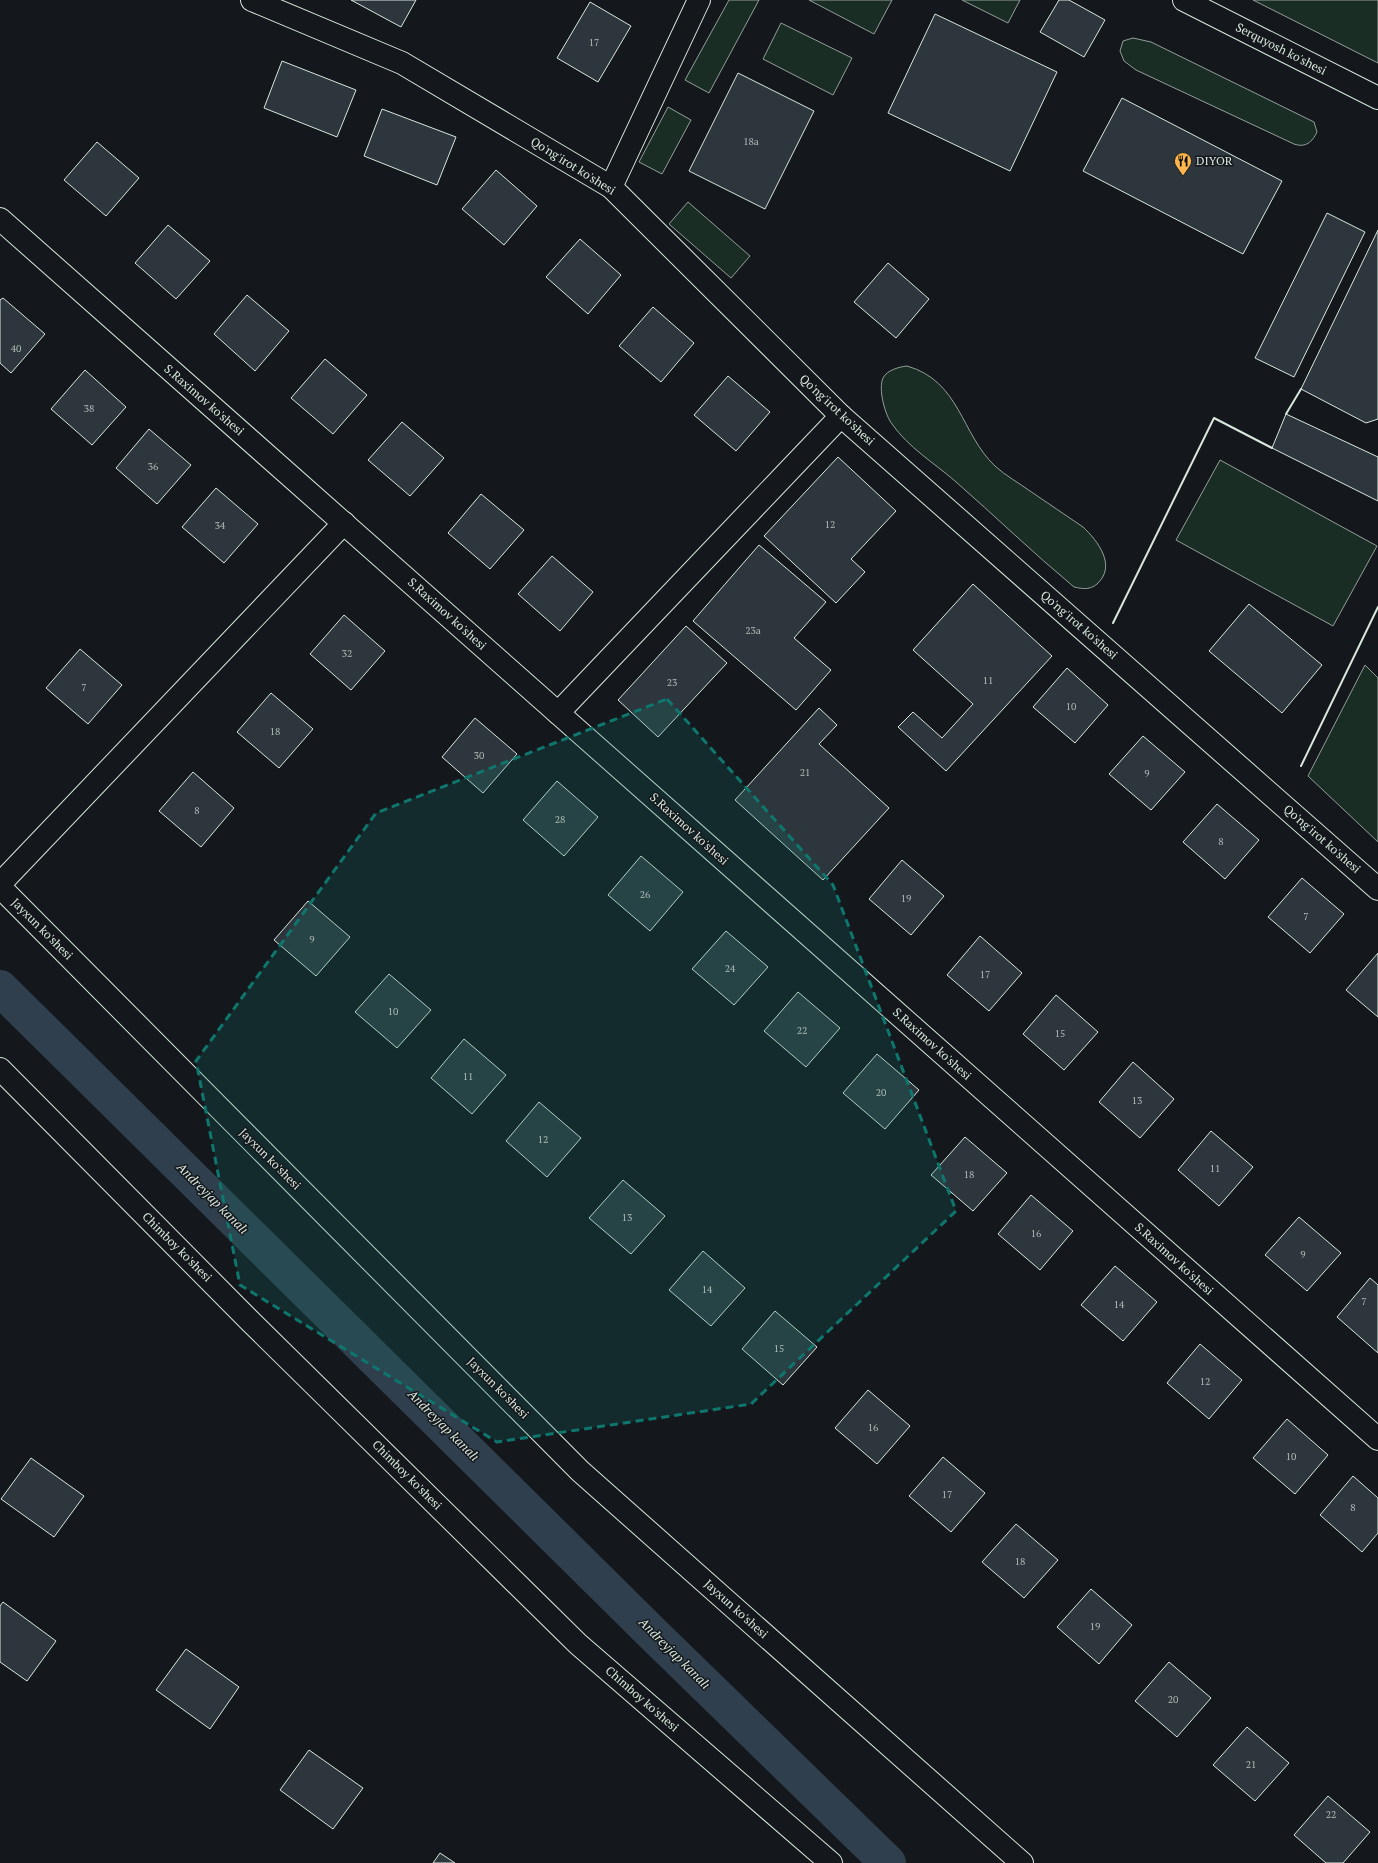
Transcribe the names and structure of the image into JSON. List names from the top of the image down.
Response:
{
  "streets": {
    "street": [
      "Serquyosh ko'shesi",
      "Qo'ng'irot ko'shesi",
      "S.Raximov ko'shesi",
      "Jayxun ko'shesi",
      "Chimboy ko'shesi"
    ]
  },
  "water": ["Andreyjap kanalı"],
  "places": {
    "restaurant": ["DIYOR"]
  },
  "house_numbers": [
    "17",
    "18a",
    "40",
    "38",
    "36",
    "12",
    "34",
    "23a",
    "32",
    "11",
    "23",
    "7",
    "10",
    "18",
    "30",
    "21",
    "9",
    "8",
    "28",
    "8",
    "26",
    "19",
    "7",
    "9",
    "24",
    "17",
    "10",
    "22",
    "15",
    "11",
    "20",
    "13",
    "12",
    "11",
    "18",
    "13",
    "16",
    "9",
    "14",
    "7",
    "14",
    "15",
    "12",
    "16",
    "10",
    "17",
    "8",
    "18",
    "19",
    "20",
    "21",
    "22"
  ]
}
